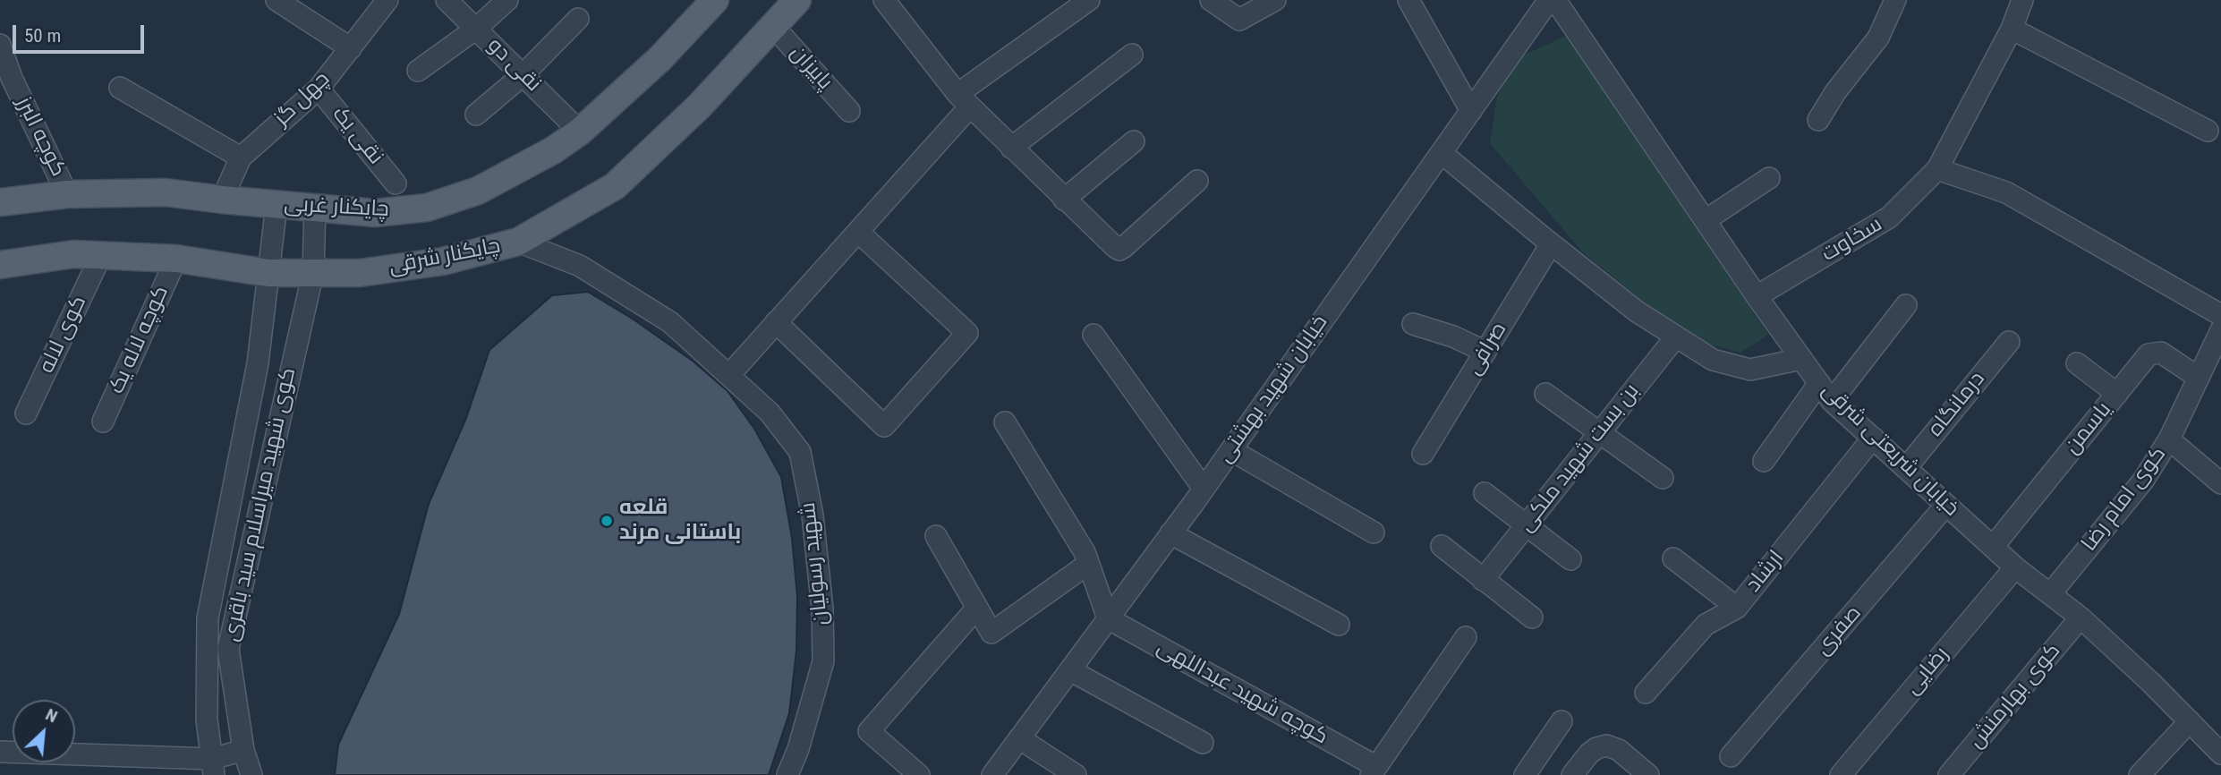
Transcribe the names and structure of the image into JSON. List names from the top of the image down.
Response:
{
  "streets": {
    "main road": ["چایکنار غربی", "چایکنار شرقی"],
    "street": [
      "نقی دو",
      "پاییزان",
      "چهل گز",
      "نقی یک",
      "کوچه البرز",
      "سخاوت",
      "کوی لاله",
      "کوچه لاله یک",
      "صرافی",
      "خیابان شهید بهشتی",
      "درمانگاه",
      "یاسمن",
      "خیابان شریعتی شرقی",
      "بن بست شهید ملکی",
      "کوی امام رضا",
      "کوی شهید میراسلام سید باقری",
      "شهید رسولیان",
      "ارشاد",
      "صفری",
      "رضایی",
      "کوچه شهید عبداللهی",
      "کوی بهارمنش"
    ]
  },
  "crossings": [
    ["نقی دو", "چایکنار غربی"],
    ["پاییزان", "چایکنار شرقی"],
    ["چهل گز", "نقی یک"],
    ["چهل گز", "چایکنار غربی"],
    ["کوچه البرز", "چایکنار غربی"],
    ["چایکنار غربی", "کوی شهید میراسلام سید باقری"],
    ["سخاوت", "خیابان شریعتی شرقی"],
    ["چایکنار شرقی", "کوی لاله"],
    ["چایکنار شرقی", "کوچه لاله یک"],
    ["چایکنار شرقی", "کوی شهید میراسلام سید باقری"],
    ["چایکنار شرقی", "شهید رسولیان"],
    ["خیابان شهید بهشتی", "کوچه شهید عبداللهی"],
    ["درمانگاه", "خیابان شریعتی شرقی"],
    ["یاسمن", "خیابان شریعتی شرقی"],
    ["یاسمن", "کوی امام رضا"],
    ["خیابان شریعتی شرقی", "کوی امام رضا"],
    ["خیابان شریعتی شرقی", "ارشاد"],
    ["خیابان شریعتی شرقی", "صفری"],
    ["خیابان شریعتی شرقی", "رضایی"],
    ["خیابان شریعتی شرقی", "کوی بهارمنش"]
  ],
  "places": ["قلعه باستانی مرند"],
  "scale_bar": "50 m",
  "north": "top right"
}
